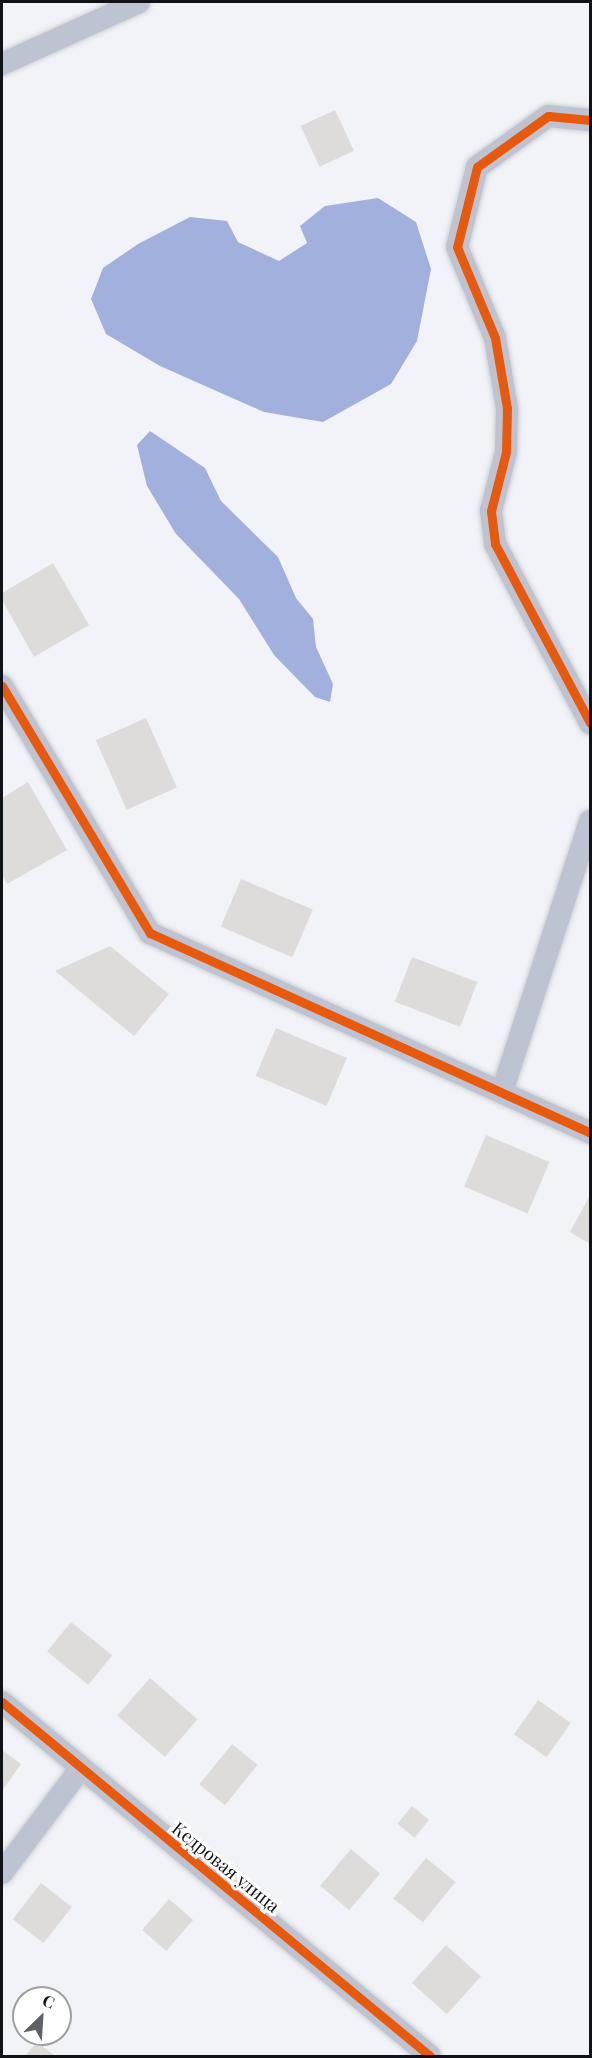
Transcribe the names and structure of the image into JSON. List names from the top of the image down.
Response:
{
  "streets": {
    "street": ["Кедровая улица"]
  },
  "north": "top right"
}
